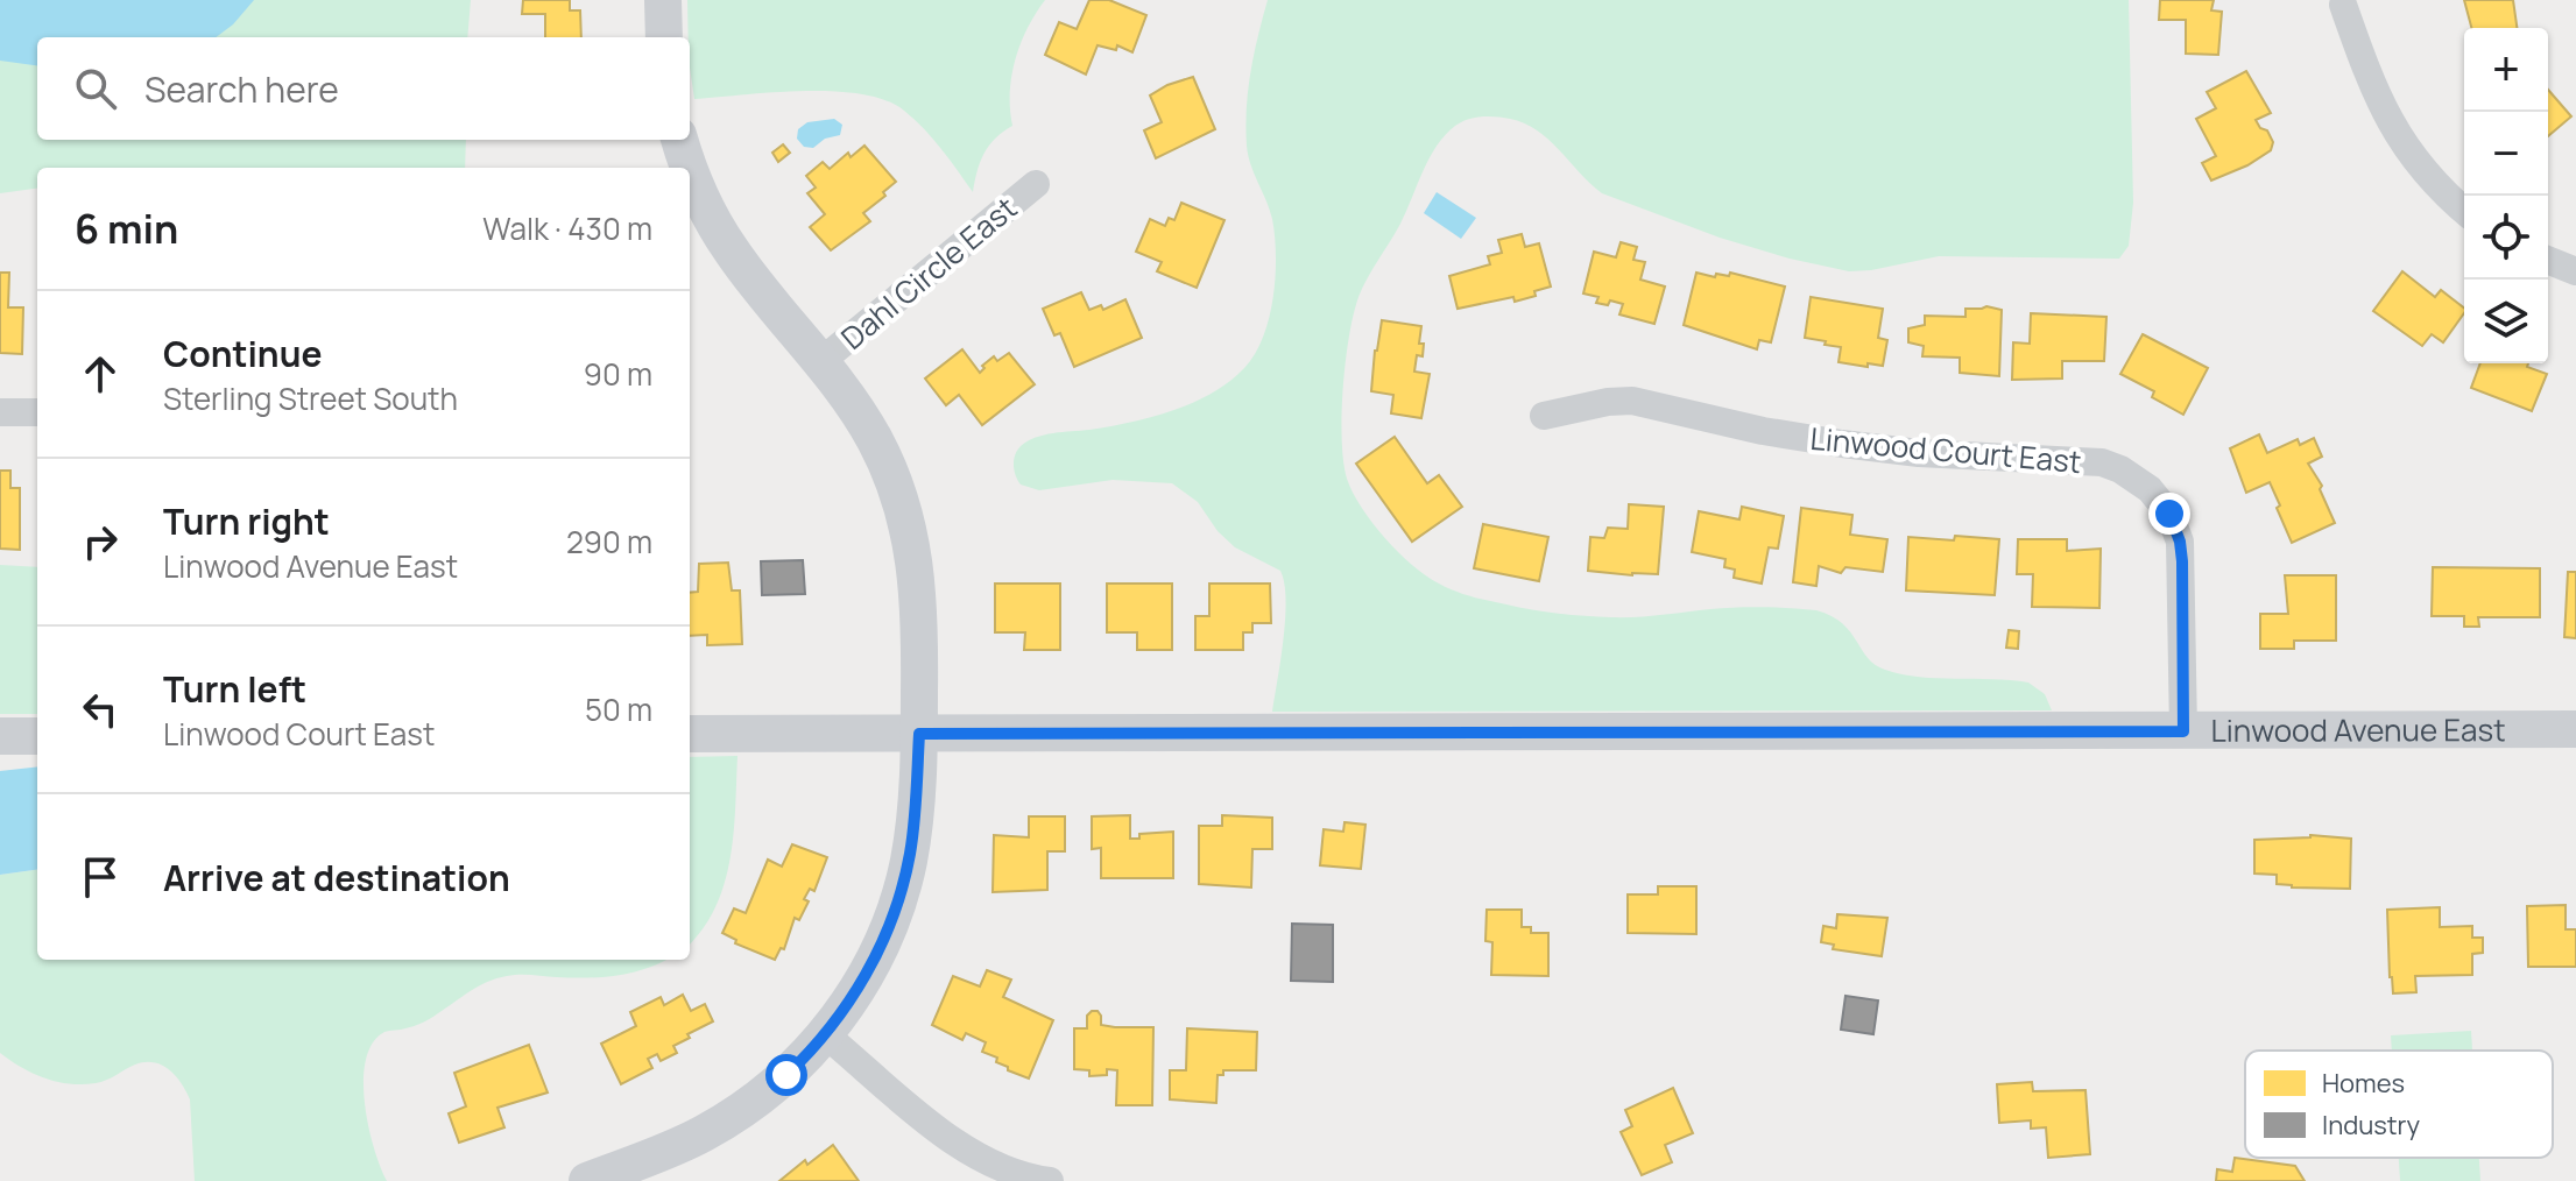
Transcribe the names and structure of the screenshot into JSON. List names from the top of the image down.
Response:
{
  "streets": {
    "street": ["Dahl Circle East", "Linwood Court East", "Linwood Avenue East"]
  },
  "crossings": [
    ["Linwood Court East", "Linwood Avenue East"]
  ],
  "legend": ["Homes", "Industry"],
  "page": {
    "map_buttons": ["+", "−"],
    "search": "Search here",
    "heading": ["6 min", "Walk · 430 m"],
    "list": [
      ["Continue", "Sterling Street South", "90 m"],
      ["Turn right", "Linwood Avenue East", "290 m"],
      ["Turn left", "Linwood Court East", "50 m"],
      "Arrive at destination"
    ]
  }
}
